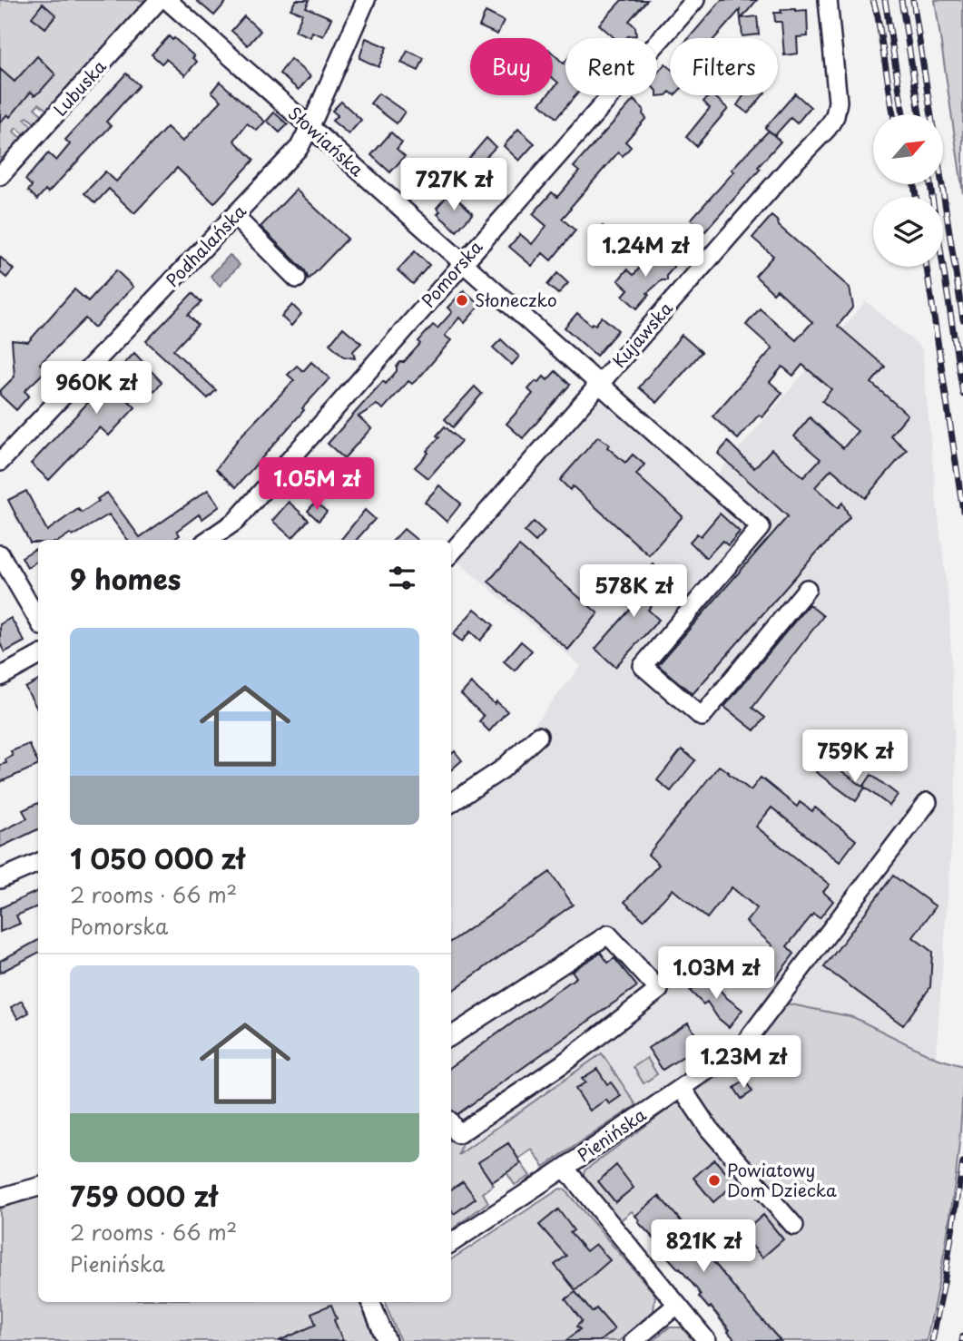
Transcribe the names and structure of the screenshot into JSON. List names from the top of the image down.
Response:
{
  "streets": {
    "street": [
      "Lubuska",
      "Słowiańska",
      "Podhalańska",
      "Pomorska",
      "Kujawska",
      "Pienińska"
    ]
  },
  "crossings": [
    ["Słowiańska", "Podhalańska"],
    ["Słowiańska", "Pomorska"],
    ["Słowiańska", "Kujawska"]
  ],
  "places": ["Słoneczko", "Powiatowy Dom Dziecka"],
  "north": "top right",
  "page": {
    "chip": ["Buy", "Rent", "Filters"],
    "price": [
      "727K zł",
      "1.24M zł",
      "960K zł",
      "1.05M zł",
      "578K zł",
      "759K zł",
      "1.03M zł",
      "1.23M zł",
      "821K zł"
    ],
    "heading": "9 homes",
    "list": [
      {
        "name": "1 050 000 zł",
        "note": "2 rooms · 66 m² · Pomorska"
      },
      {
        "name": "759 000 zł",
        "note": "2 rooms · 66 m² · Pienińska"
      }
    ]
  }
}
